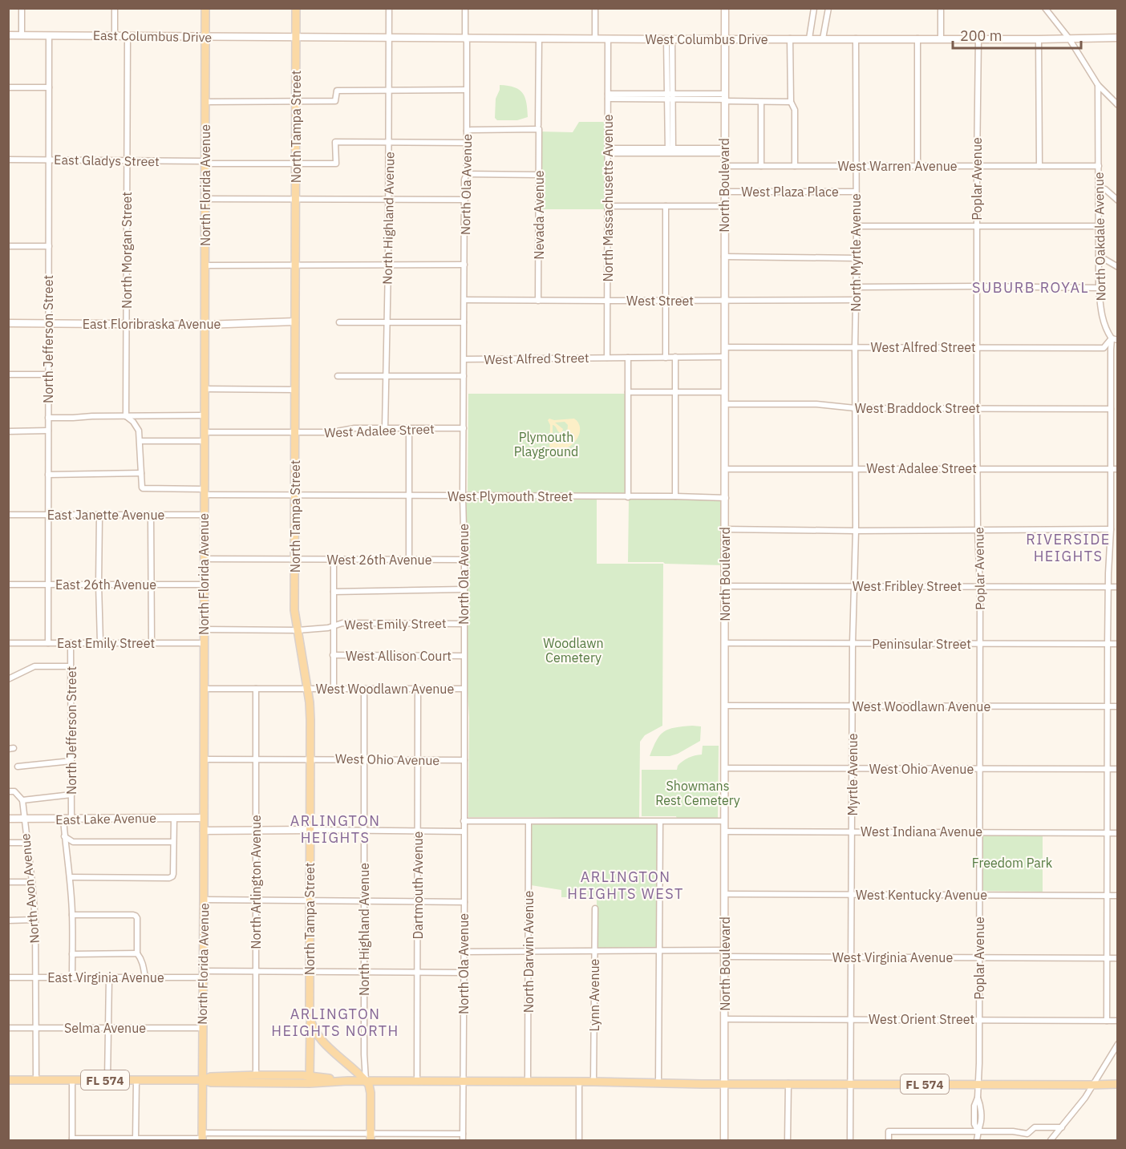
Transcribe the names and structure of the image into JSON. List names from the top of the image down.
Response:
{
  "streets": {
    "main road": [
      "North Tampa Street",
      "North Florida Avenue",
      "North Highland Avenue",
      "FL 574"
    ],
    "street": [
      "East Columbus Drive",
      "West Columbus Drive",
      "East Gladys Street",
      "West Warren Avenue",
      "Poplar Avenue",
      "North Ola Avenue",
      "North Boulevard",
      "West Plaza Place",
      "North Massachusetts Avenue",
      "Nevada Avenue",
      "North Oakdale Avenue",
      "North Morgan Street",
      "North Myrtle Avenue",
      "West Street",
      "East Floribraska Avenue",
      "North Jefferson Street",
      "West Alfred Street",
      "West Braddock Street",
      "West Adalee Street",
      "West Plymouth Street",
      "East Janette Avenue",
      "West 26th Avenue",
      "East 26th Avenue",
      "West Fribley Street",
      "West Emily Street",
      "East Emily Street",
      "Peninsular Street",
      "West Allison Court",
      "West Woodlawn Avenue",
      "West Ohio Avenue",
      "Myrtle Avenue",
      "East Lake Avenue",
      "West Indiana Avenue",
      "North Arlington Avenue",
      "Dartmouth Avenue",
      "North Avon Avenue",
      "West Kentucky Avenue",
      "North Darwin Avenue",
      "West Virginia Avenue",
      "East Virginia Avenue",
      "Lynn Avenue",
      "West Orient Street",
      "Selma Avenue"
    ]
  },
  "crossings": [
    ["East Columbus Drive", "West Columbus Drive"],
    ["East Columbus Drive", "North Tampa Street"],
    ["East Columbus Drive", "North Florida Avenue"],
    ["East Columbus Drive", "North Morgan Street"],
    ["East Columbus Drive", "North Jefferson Street"],
    ["West Columbus Drive", "North Tampa Street"],
    ["West Columbus Drive", "Poplar Avenue"],
    ["West Columbus Drive", "North Ola Avenue"],
    ["West Columbus Drive", "North Boulevard"],
    ["West Columbus Drive", "North Massachusetts Avenue"],
    ["West Columbus Drive", "Nevada Avenue"],
    ["West Columbus Drive", "North Highland Avenue"],
    ["West Columbus Drive", "North Myrtle Avenue"],
    ["North Tampa Street", "East Gladys Street"],
    ["North Tampa Street", "East Floribraska Avenue"],
    ["North Tampa Street", "West Adalee Street"],
    ["North Tampa Street", "West Plymouth Street"],
    ["North Tampa Street", "West 26th Avenue"],
    ["North Tampa Street", "West Emily Street"],
    ["North Tampa Street", "West Woodlawn Avenue"],
    ["North Tampa Street", "West Ohio Avenue"],
    ["North Tampa Street", "East Virginia Avenue"],
    ["North Tampa Street", "FL 574"],
    ["East Gladys Street", "North Florida Avenue"],
    ["East Gladys Street", "North Highland Avenue"],
    ["East Gladys Street", "North Morgan Street"],
    ["East Gladys Street", "North Jefferson Street"],
    ["West Warren Avenue", "Poplar Avenue"],
    ["West Warren Avenue", "North Boulevard"],
    ["West Warren Avenue", "North Oakdale Avenue"],
    ["West Warren Avenue", "North Myrtle Avenue"],
    ["Poplar Avenue", "West Alfred Street"],
    ["Poplar Avenue", "West Braddock Street"],
    ["Poplar Avenue", "West Adalee Street"],
    ["Poplar Avenue", "West Fribley Street"],
    ["Poplar Avenue", "Peninsular Street"],
    ["Poplar Avenue", "West Woodlawn Avenue"],
    ["Poplar Avenue", "West Ohio Avenue"],
    ["Poplar Avenue", "West Indiana Avenue"],
    ["Poplar Avenue", "West Kentucky Avenue"],
    ["Poplar Avenue", "West Virginia Avenue"],
    ["Poplar Avenue", "West Orient Street"],
    ["Poplar Avenue", "FL 574"],
    ["North Ola Avenue", "West Street"],
    ["North Ola Avenue", "West Alfred Street"],
    ["North Ola Avenue", "West Adalee Street"],
    ["North Ola Avenue", "West Plymouth Street"],
    ["North Ola Avenue", "West 26th Avenue"],
    ["North Ola Avenue", "West Emily Street"],
    ["North Ola Avenue", "West Allison Court"],
    ["North Ola Avenue", "West Woodlawn Avenue"],
    ["North Ola Avenue", "West Ohio Avenue"],
    ["North Ola Avenue", "West Virginia Avenue"],
    ["North Ola Avenue", "FL 574"],
    ["North Florida Avenue", "East Floribraska Avenue"],
    ["North Florida Avenue", "West Adalee Street"],
    ["North Florida Avenue", "West Plymouth Street"],
    ["North Florida Avenue", "East Janette Avenue"],
    ["North Florida Avenue", "East 26th Avenue"],
    ["North Florida Avenue", "East Emily Street"],
    ["North Florida Avenue", "West Woodlawn Avenue"],
    ["North Florida Avenue", "West Ohio Avenue"],
    ["North Florida Avenue", "East Lake Avenue"],
    ["North Florida Avenue", "East Virginia Avenue"],
    ["North Florida Avenue", "Selma Avenue"],
    ["North Florida Avenue", "FL 574"],
    ["North Boulevard", "West Plaza Place"],
    ["North Boulevard", "West Street"],
    ["North Boulevard", "West Alfred Street"],
    ["North Boulevard", "West Braddock Street"],
    ["North Boulevard", "West Adalee Street"],
    ["North Boulevard", "West Plymouth Street"],
    ["North Boulevard", "West Fribley Street"],
    ["North Boulevard", "Peninsular Street"],
    ["North Boulevard", "West Woodlawn Avenue"],
    ["North Boulevard", "West Ohio Avenue"],
    ["North Boulevard", "West Indiana Avenue"],
    ["North Boulevard", "West Kentucky Avenue"],
    ["North Boulevard", "West Virginia Avenue"],
    ["North Boulevard", "West Orient Street"],
    ["North Boulevard", "FL 574"],
    ["West Plaza Place", "North Myrtle Avenue"],
    ["North Massachusetts Avenue", "West Street"],
    ["North Massachusetts Avenue", "West Alfred Street"],
    ["Nevada Avenue", "West Street"],
    ["North Highland Avenue", "West Adalee Street"],
    ["North Highland Avenue", "West Woodlawn Avenue"],
    ["North Highland Avenue", "West Ohio Avenue"],
    ["North Highland Avenue", "FL 574"],
    ["North Oakdale Avenue", "West Alfred Street"],
    ["North Oakdale Avenue", "West Braddock Street"],
    ["North Oakdale Avenue", "West Adalee Street"],
    ["North Oakdale Avenue", "West Fribley Street"],
    ["North Oakdale Avenue", "Peninsular Street"],
    ["North Oakdale Avenue", "West Woodlawn Avenue"],
    ["North Oakdale Avenue", "West Ohio Avenue"],
    ["North Oakdale Avenue", "West Indiana Avenue"],
    ["North Oakdale Avenue", "West Kentucky Avenue"],
    ["North Oakdale Avenue", "West Virginia Avenue"],
    ["North Oakdale Avenue", "West Orient Street"],
    ["North Morgan Street", "East Floribraska Avenue"],
    ["North Myrtle Avenue", "West Street"],
    ["North Myrtle Avenue", "West Alfred Street"],
    ["North Myrtle Avenue", "West Braddock Street"],
    ["North Myrtle Avenue", "Myrtle Avenue"],
    ["East Floribraska Avenue", "North Jefferson Street"],
    ["North Jefferson Street", "East Janette Avenue"],
    ["North Jefferson Street", "East 26th Avenue"],
    ["North Jefferson Street", "East Emily Street"],
    ["North Jefferson Street", "East Lake Avenue"],
    ["West Braddock Street", "Myrtle Avenue"],
    ["West Adalee Street", "Myrtle Avenue"],
    ["West Fribley Street", "Myrtle Avenue"],
    ["Peninsular Street", "Myrtle Avenue"],
    ["West Woodlawn Avenue", "Myrtle Avenue"],
    ["West Woodlawn Avenue", "North Arlington Avenue"],
    ["West Woodlawn Avenue", "Dartmouth Avenue"],
    ["West Ohio Avenue", "Myrtle Avenue"],
    ["West Ohio Avenue", "North Arlington Avenue"],
    ["West Ohio Avenue", "Dartmouth Avenue"],
    ["Myrtle Avenue", "West Indiana Avenue"],
    ["Myrtle Avenue", "West Kentucky Avenue"],
    ["Myrtle Avenue", "West Virginia Avenue"],
    ["Myrtle Avenue", "West Orient Street"],
    ["Myrtle Avenue", "FL 574"],
    ["East Lake Avenue", "North Avon Avenue"],
    ["North Arlington Avenue", "East Virginia Avenue"],
    ["North Arlington Avenue", "FL 574"],
    ["Dartmouth Avenue", "FL 574"],
    ["North Avon Avenue", "East Virginia Avenue"],
    ["North Avon Avenue", "Selma Avenue"],
    ["North Avon Avenue", "FL 574"],
    ["North Darwin Avenue", "West Virginia Avenue"],
    ["North Darwin Avenue", "FL 574"],
    ["West Virginia Avenue", "Lynn Avenue"],
    ["Lynn Avenue", "FL 574"]
  ],
  "districts": [
    "SUBURB ROYAL",
    "RIVERSIDE HEIGHTS",
    "ARLINGTON HEIGHTS",
    "ARLINGTON HEIGHTS WEST",
    "ARLINGTON HEIGHTS NORTH"
  ],
  "parks": [
    "Plymouth Playground",
    "Woodlawn Cemetery",
    "Showmans Rest Cemetery",
    "Freedom Park"
  ],
  "scale_bar": "200 m"
}
